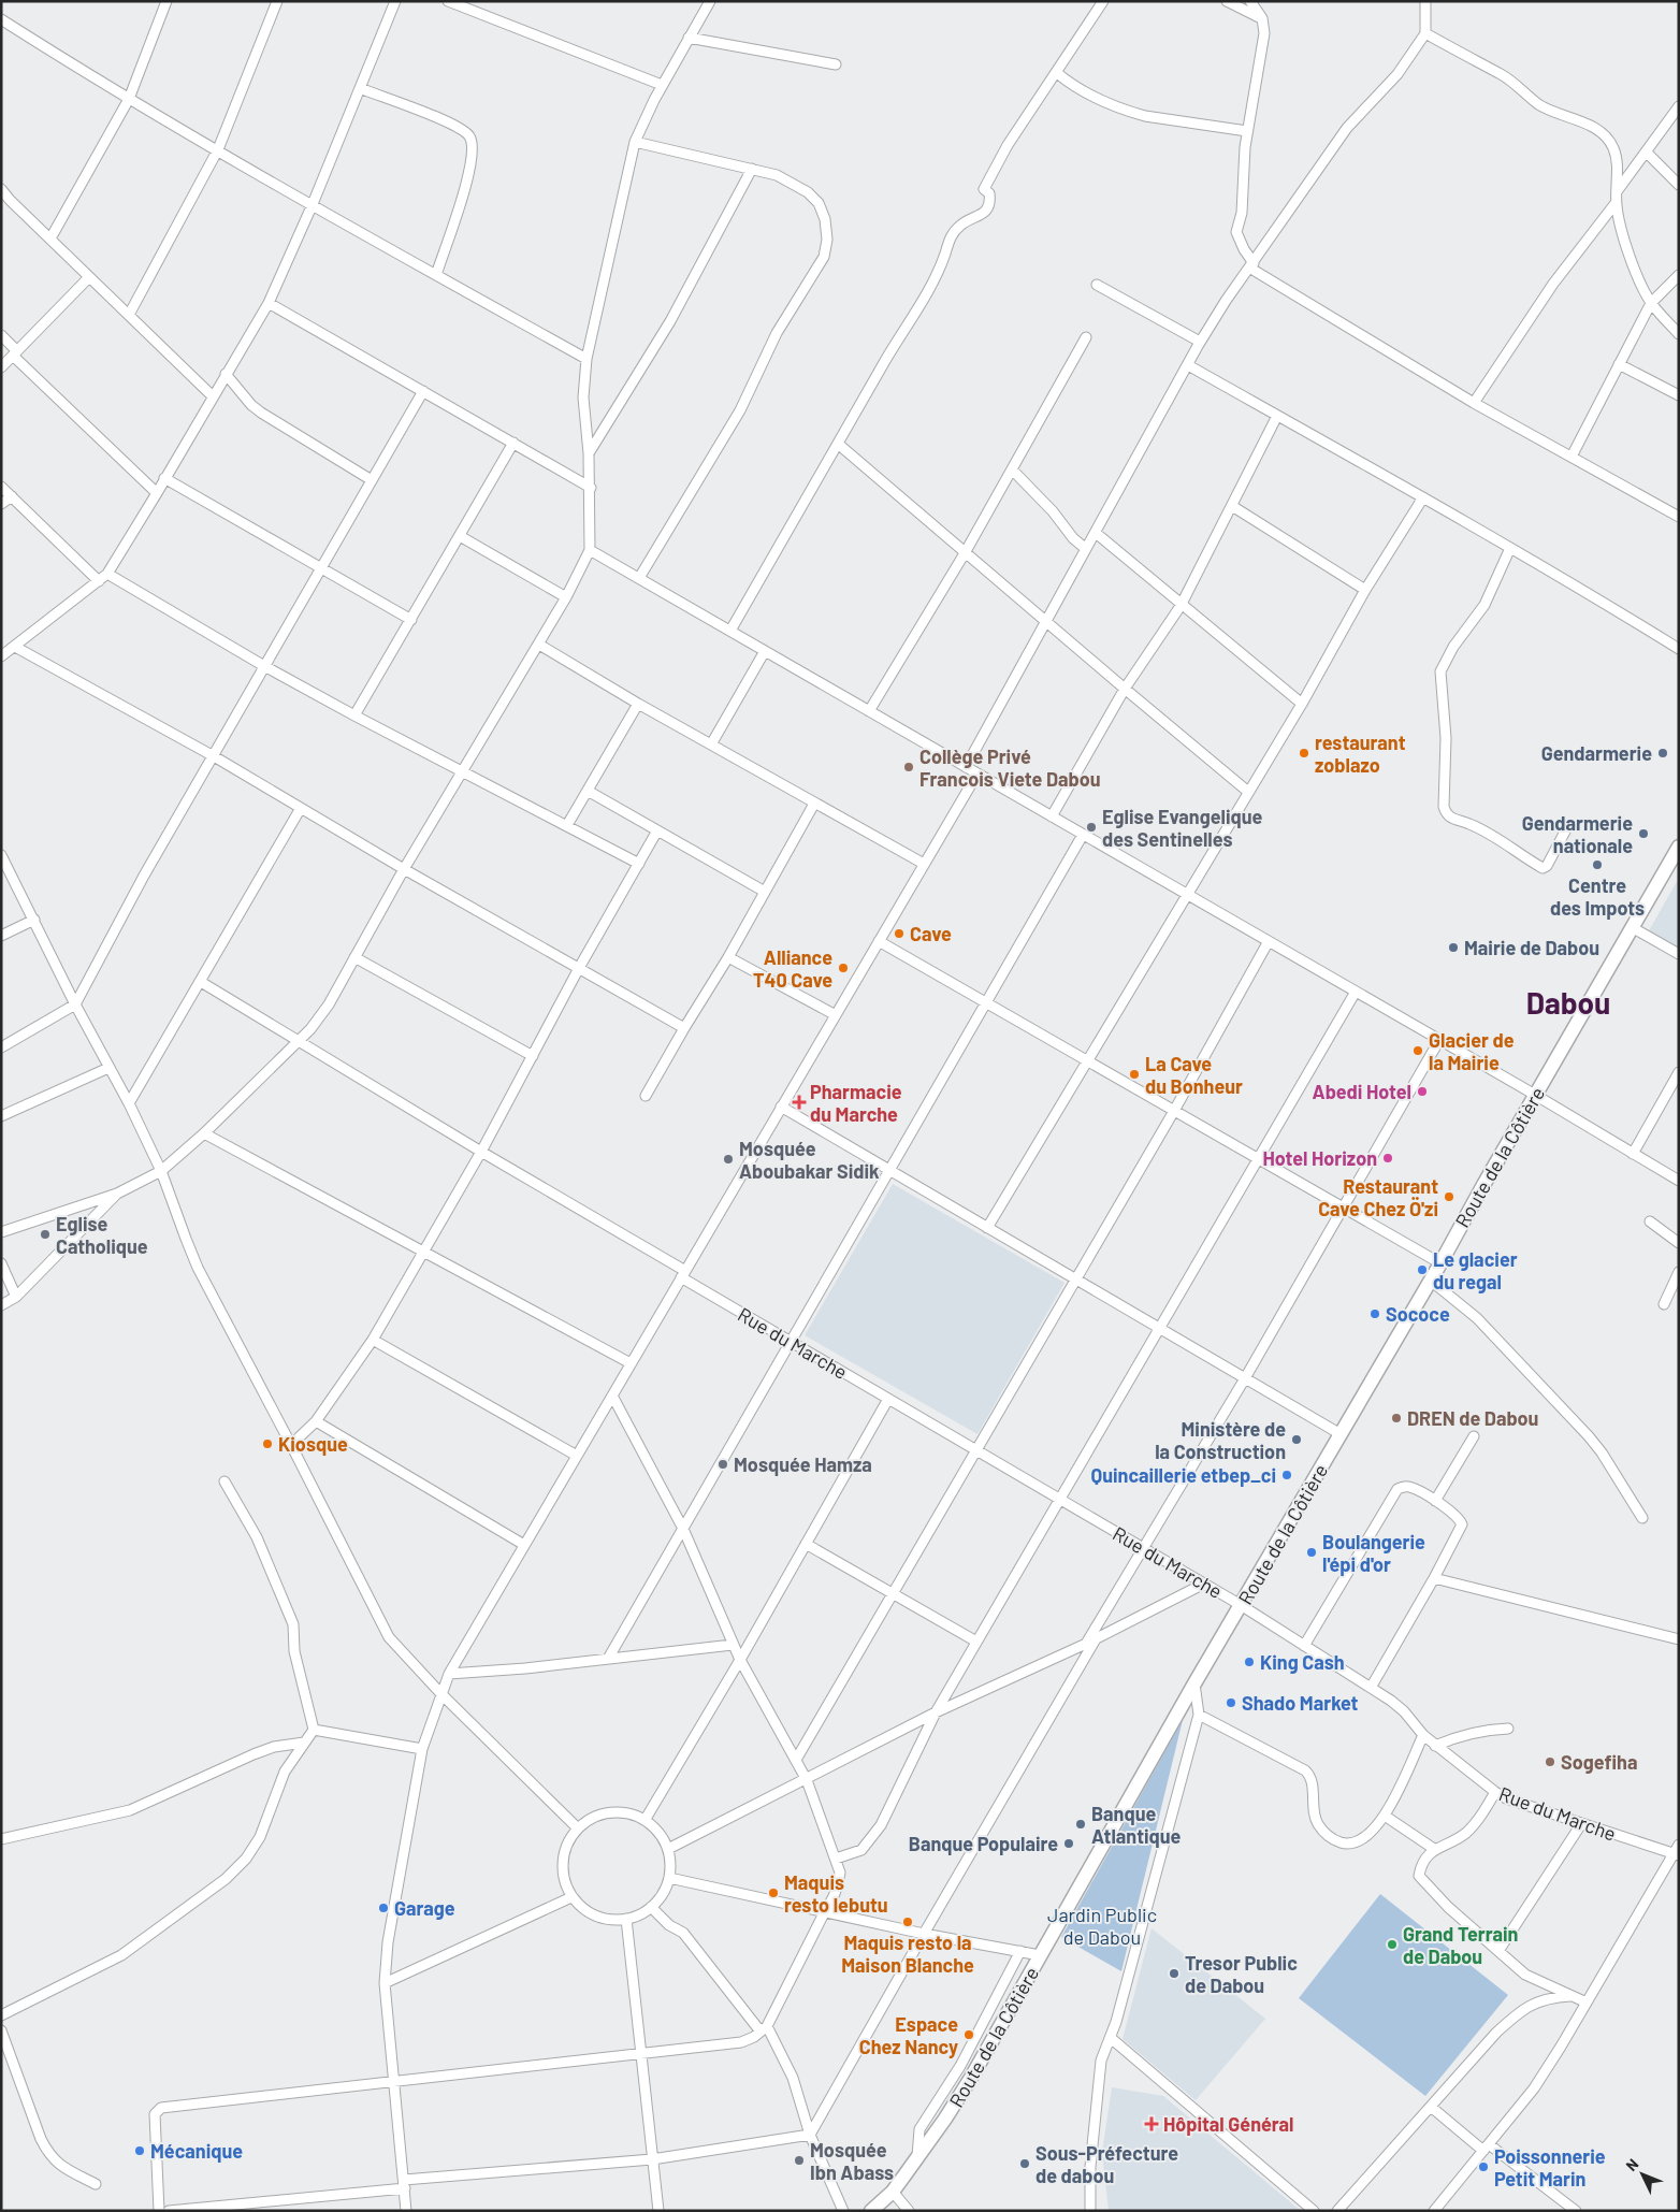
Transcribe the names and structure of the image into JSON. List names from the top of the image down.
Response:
{
  "streets": {
    "main road": ["Route de la Côtière"],
    "street": ["Rue du Marche"]
  },
  "crossings": [
    ["Route de la Côtière", "Rue du Marche"]
  ],
  "districts": ["Dabou"],
  "parks": ["Jardin Public de Dabou"],
  "places": {
    "other": [
      "restaurant zoblazo",
      "Gendarmerie",
      "Collège Privé Francois Viete Dabou",
      "Eglise Evangelique des Sentinelles",
      "Gendarmerie nationale",
      "Centre des Impots",
      "Cave",
      "Mairie de Dabou",
      "Alliance T40 Cave",
      "Glacier de la Mairie",
      "La Cave du Bonheur",
      "Abedi Hotel",
      "Hotel Horizon",
      "Mosquée Aboubakar Sidik",
      "Restaurant Cave Chez Ö'zi",
      "Eglise Catholique",
      "Le glacier du regal",
      "Sococe",
      "DREN de Dabou",
      "Ministère de la Construction",
      "Kiosque",
      "Mosquée Hamza",
      "Quincaillerie etbep_ci",
      "Boulangerie l'épi d'or",
      "King Cash",
      "Shado Market",
      "Sogefiha",
      "Banque Atlantique",
      "Banque Populaire",
      "Maquis resto lebutu",
      "Garage",
      "Maquis resto la Maison Blanche",
      "Grand Terrain de Dabou",
      "Tresor Public de Dabou",
      "Espace Chez Nancy",
      "Mécanique",
      "Mosquée Ibn Abass",
      "Sous-Préfecture de dabou",
      "Poissonnerie Petit Marin"
    ],
    "health": ["Pharmacie du Marche", "Hôpital Général"]
  },
  "north": "top left"
}
